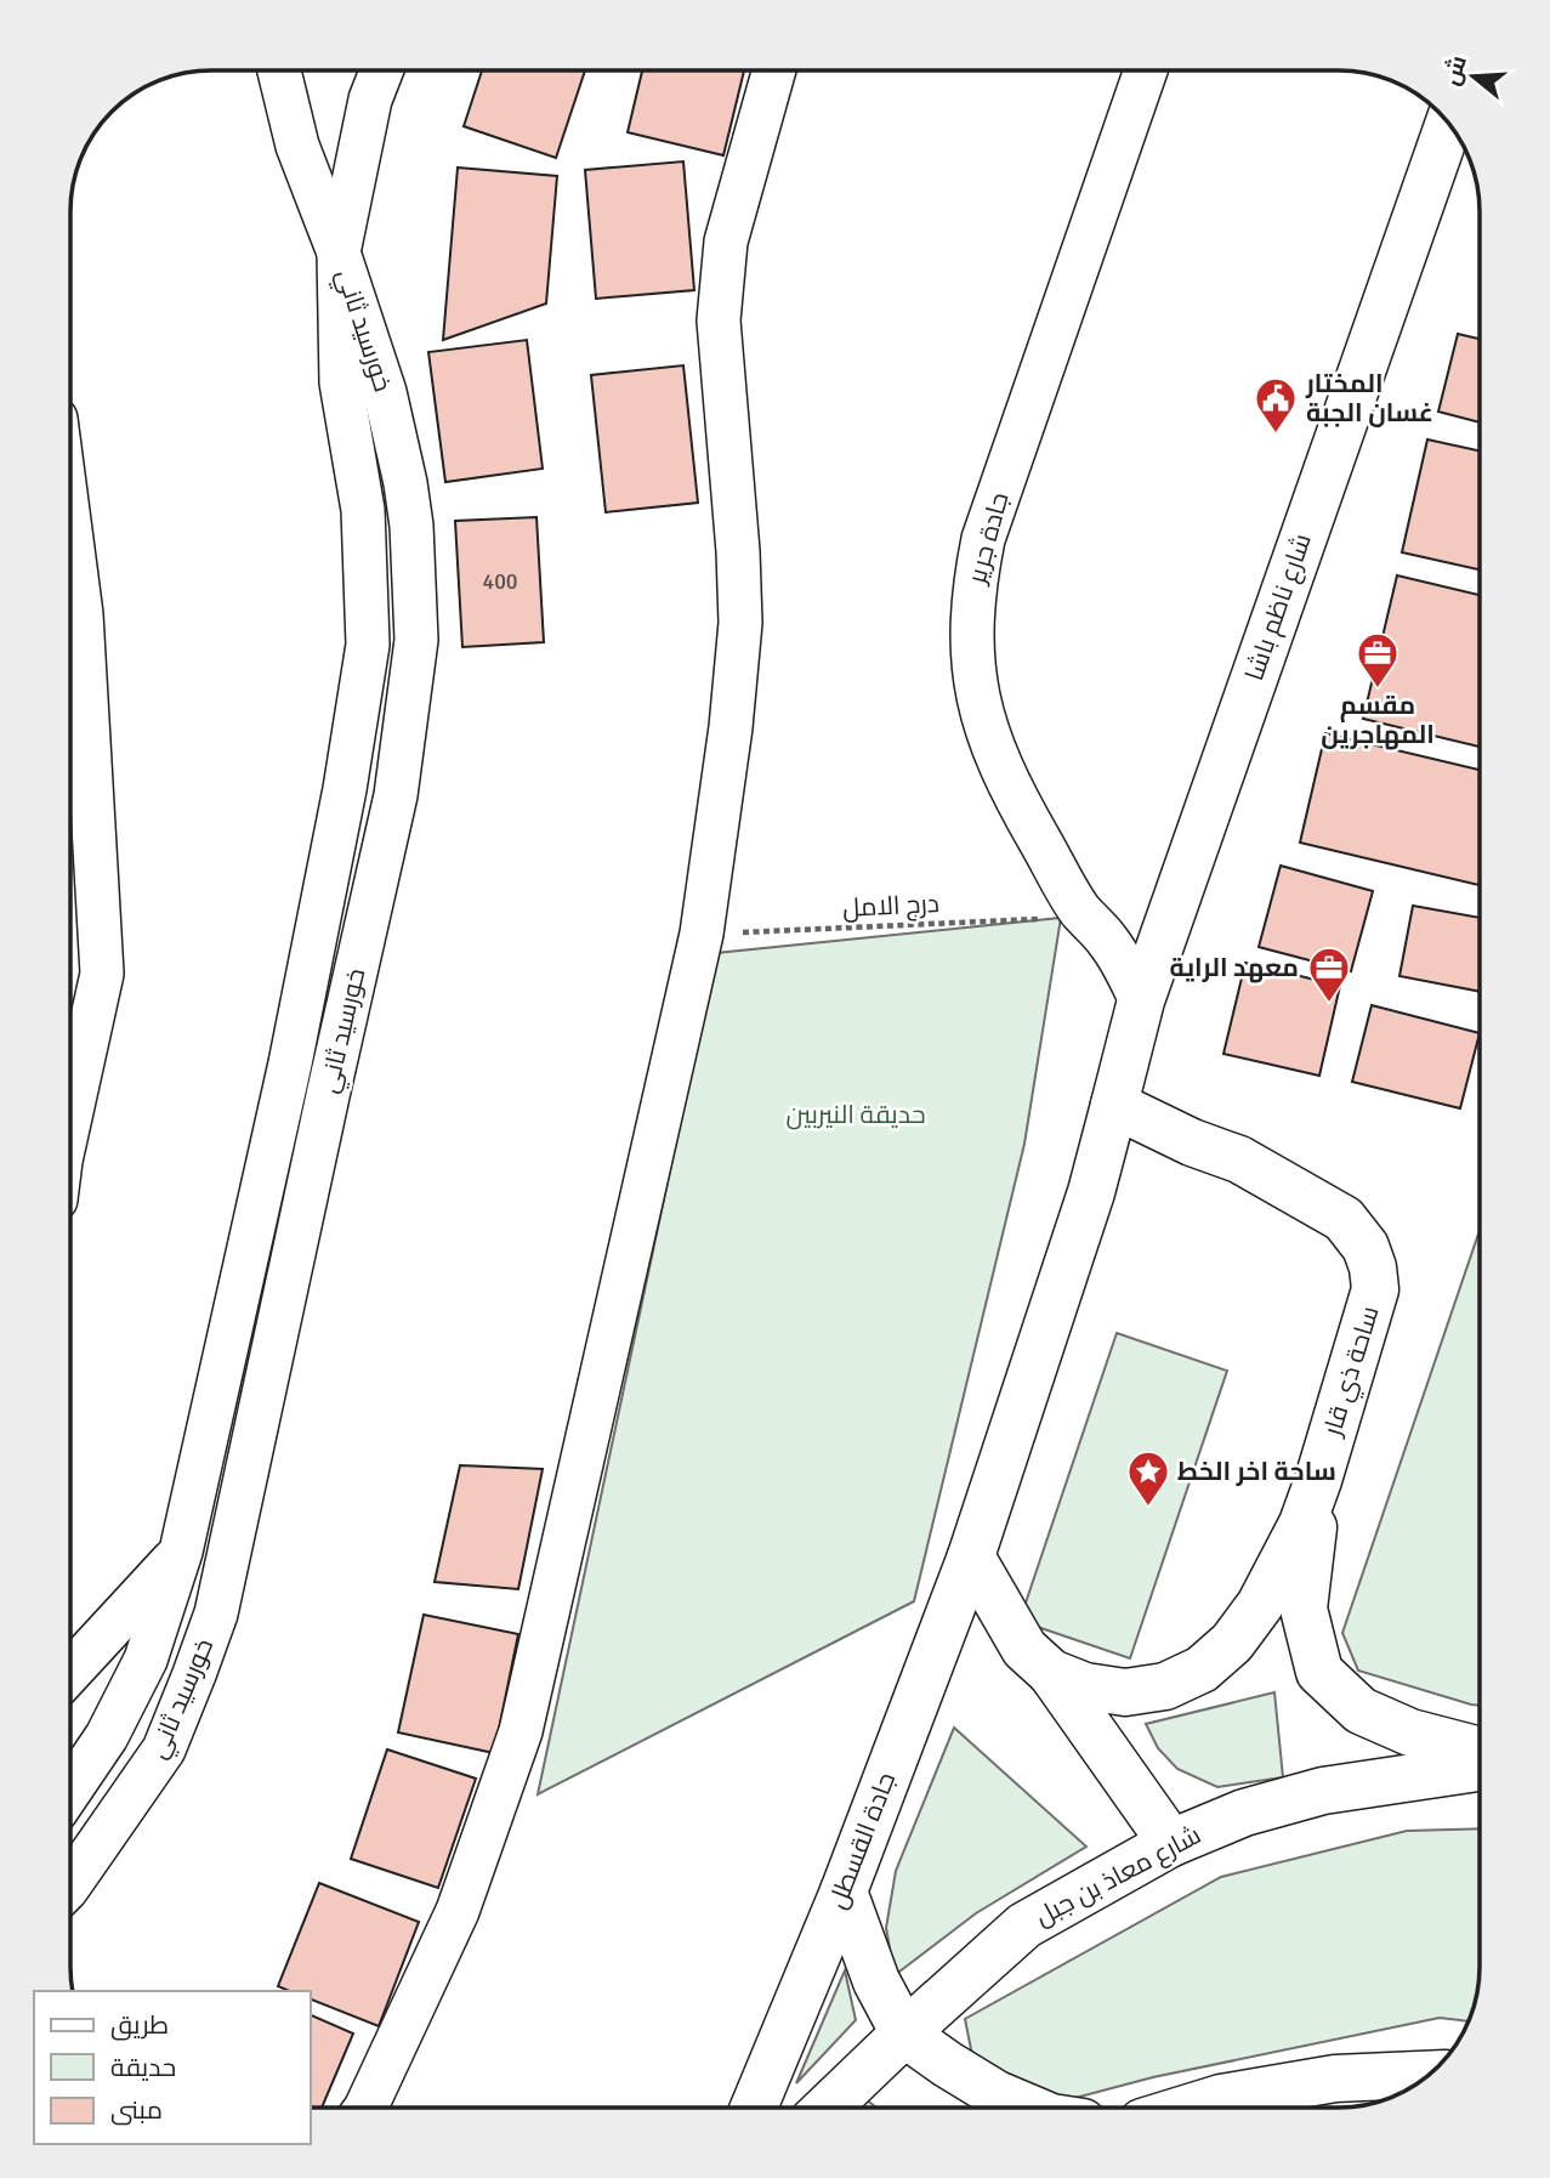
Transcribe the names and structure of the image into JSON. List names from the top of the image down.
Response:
{
  "streets": {
    "main road": [
      "شارع ناظم باشا",
      "ساحة ذي قار",
      "جادة القسطل",
      "شارع معاذ بن جبل"
    ],
    "street": ["خورسيد ثاني", "جادة جرير"],
    "path": ["درج الامل"]
  },
  "crossings": [
    ["جادة جرير", "شارع ناظم باشا"],
    ["جادة جرير", "درج الامل"],
    ["شارع ناظم باشا", "ساحة ذي قار"],
    ["ساحة ذي قار", "جادة القسطل"]
  ],
  "parks": ["حديقة النيربين"],
  "places": {
    "public building": ["المختار غسان الجبة"],
    "office": ["مقسم المهاجرين", "معهد الراية"],
    "place": ["ساحة اخر الخط"]
  },
  "house_numbers": ["400"],
  "legend": ["طريق", "حديقة", "مبنى"],
  "north": "left"
}
